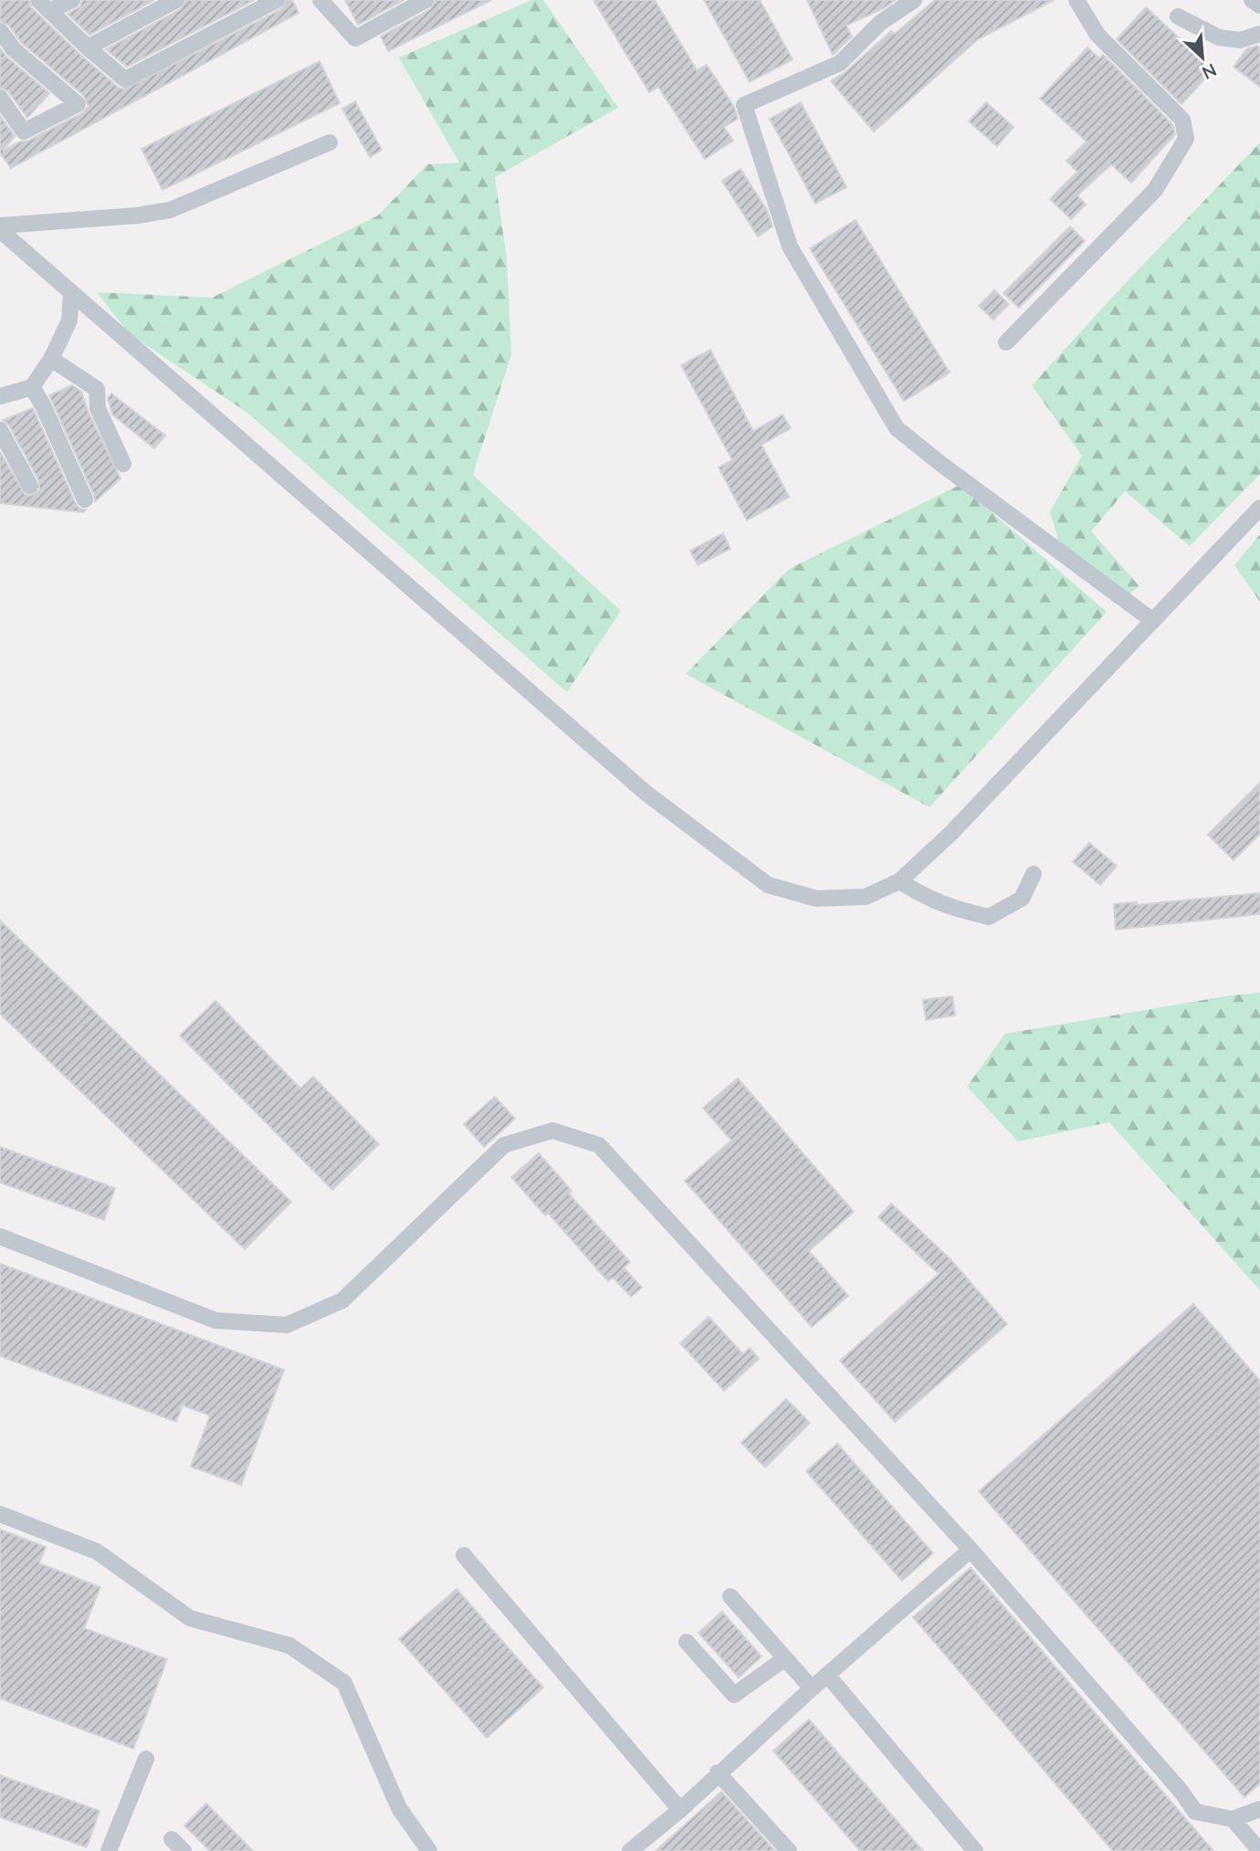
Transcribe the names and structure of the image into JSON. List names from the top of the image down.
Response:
{
  "north": "bottom right"
}
